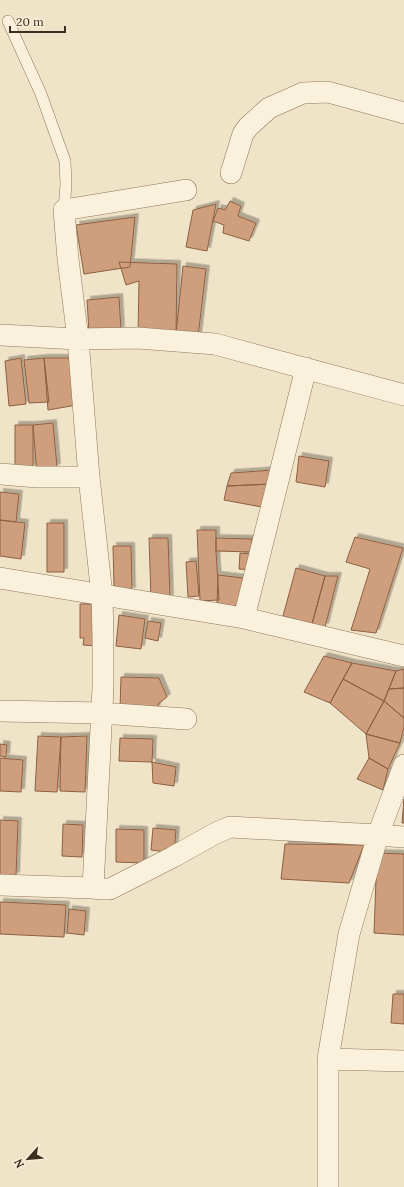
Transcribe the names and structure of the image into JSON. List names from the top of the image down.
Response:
{
  "scale_bar": "20 m",
  "north": "bottom left"
}
